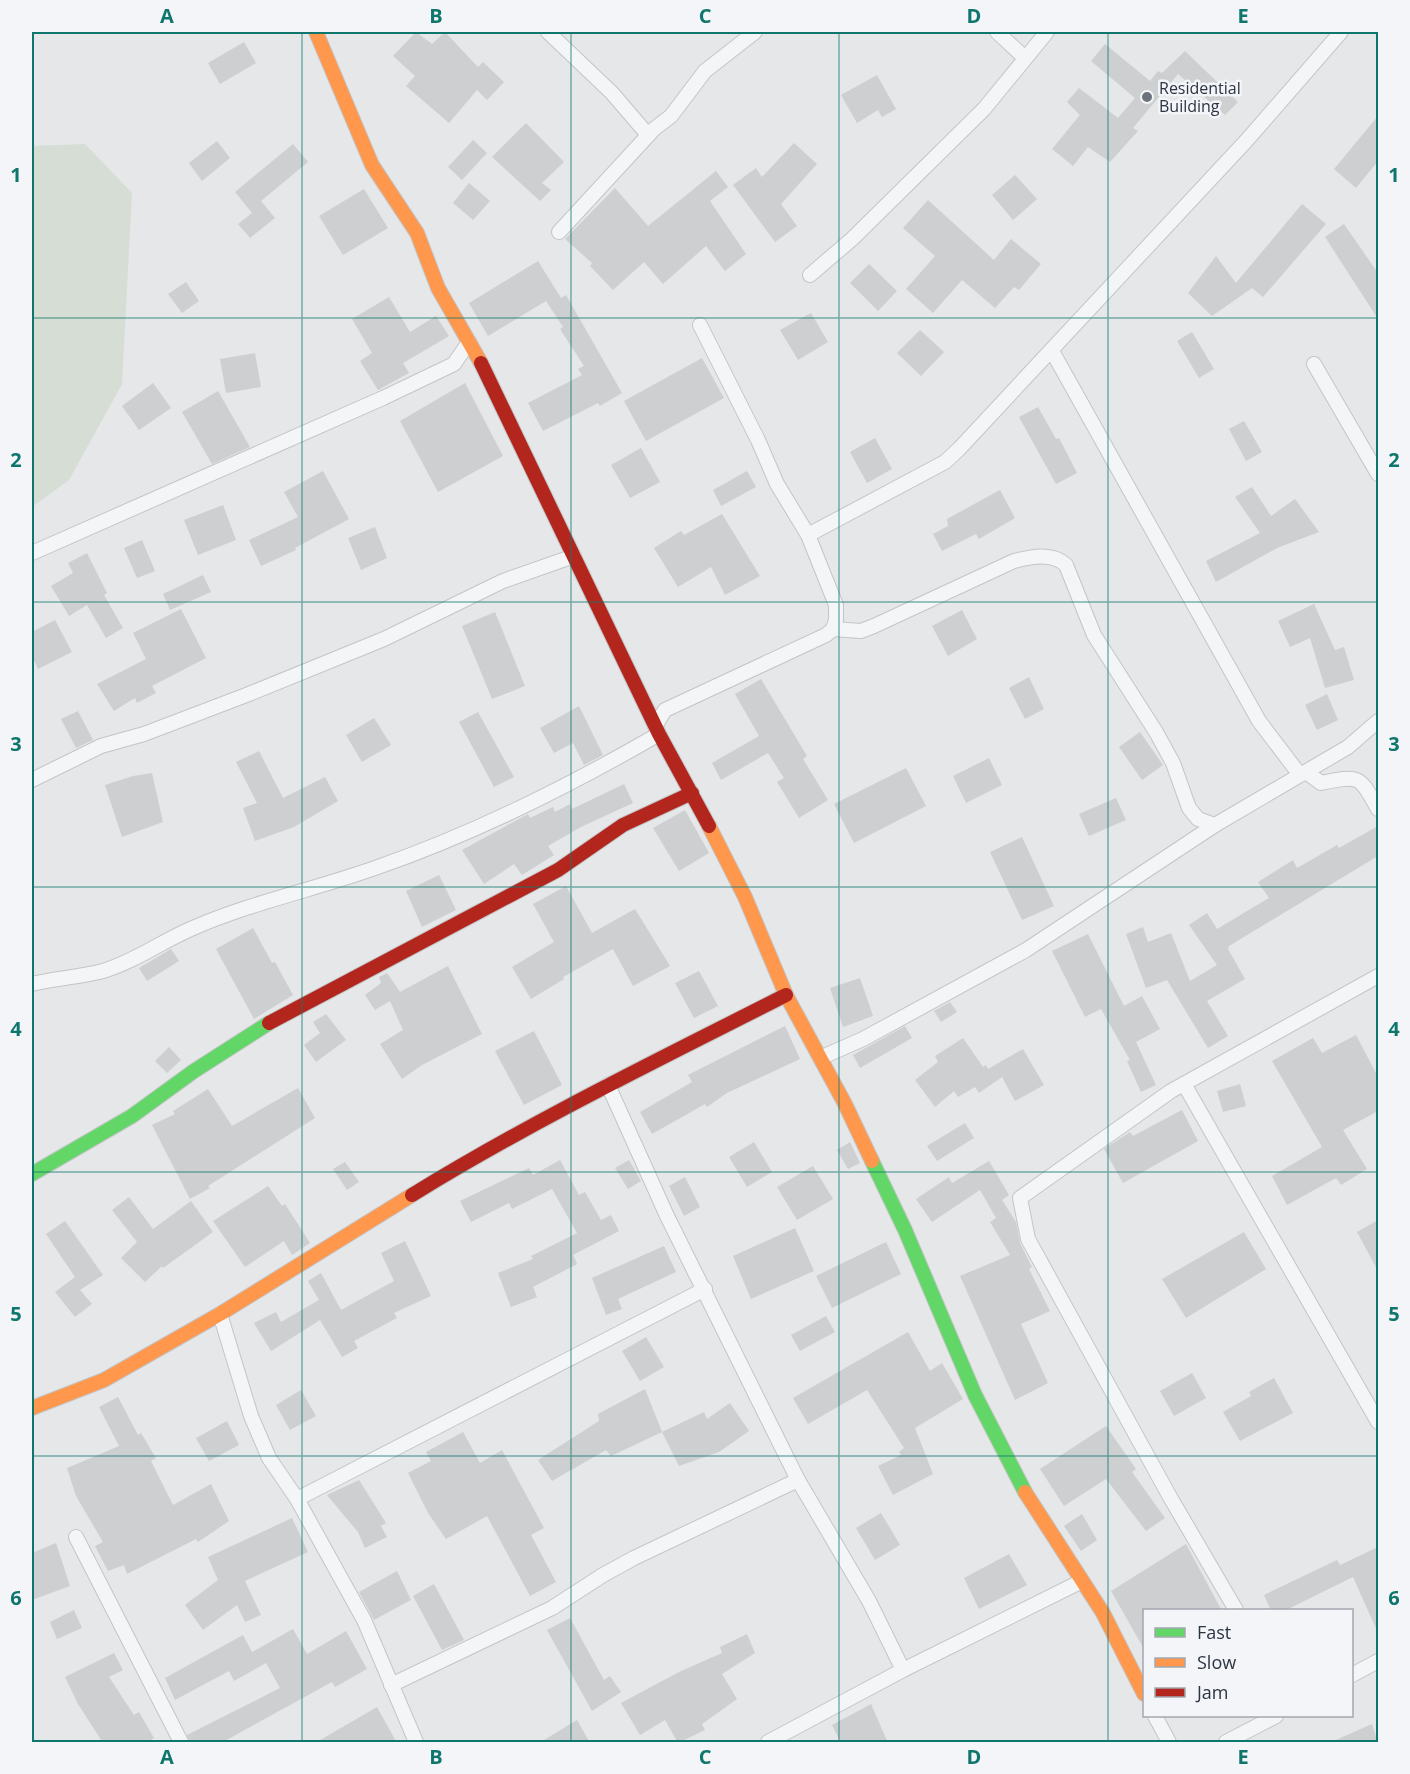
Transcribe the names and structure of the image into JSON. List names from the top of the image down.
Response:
{
  "places": ["Residential Building"],
  "legend": ["Fast", "Slow", "Jam"],
  "grid": {
    "columns": [
      "A",
      "B",
      "C",
      "D",
      "E"
    ],
    "rows": [
      "1",
      "2",
      "3",
      "4",
      "5",
      "6"
    ]
  }
}
